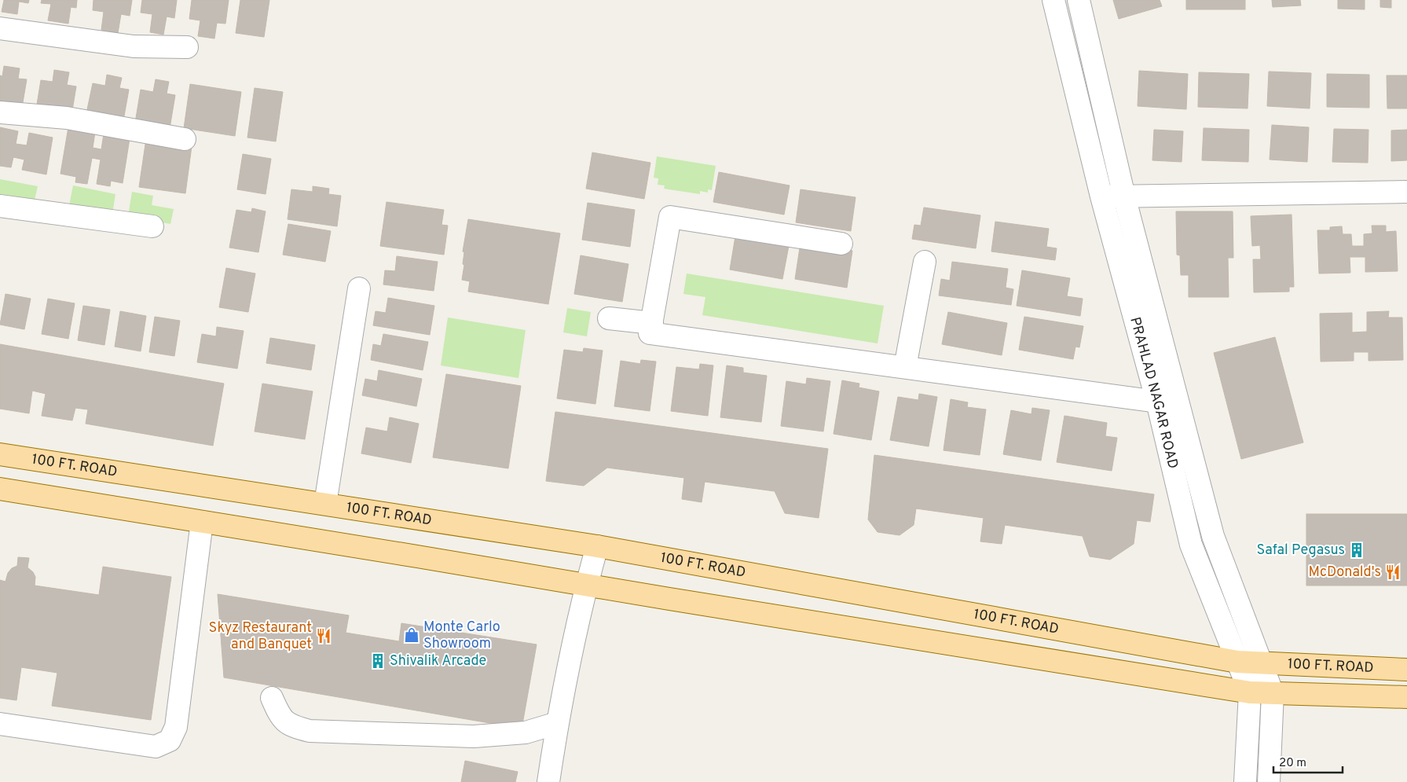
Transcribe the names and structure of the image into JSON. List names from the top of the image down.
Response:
{
  "streets": {
    "main road": ["100 FT. ROAD"],
    "street": ["PRAHLAD NAGAR ROAD"]
  },
  "crossings": [
    ["PRAHLAD NAGAR ROAD", "100 FT. ROAD"]
  ],
  "places": {
    "building": ["Safal Pegasus", "Shivalik Arcade"],
    "restaurant": ["McDonald's", "Skyz Restaurant and Banquet"],
    "shop": ["Monte Carlo Showroom"]
  },
  "scale_bar": "20 m"
}
